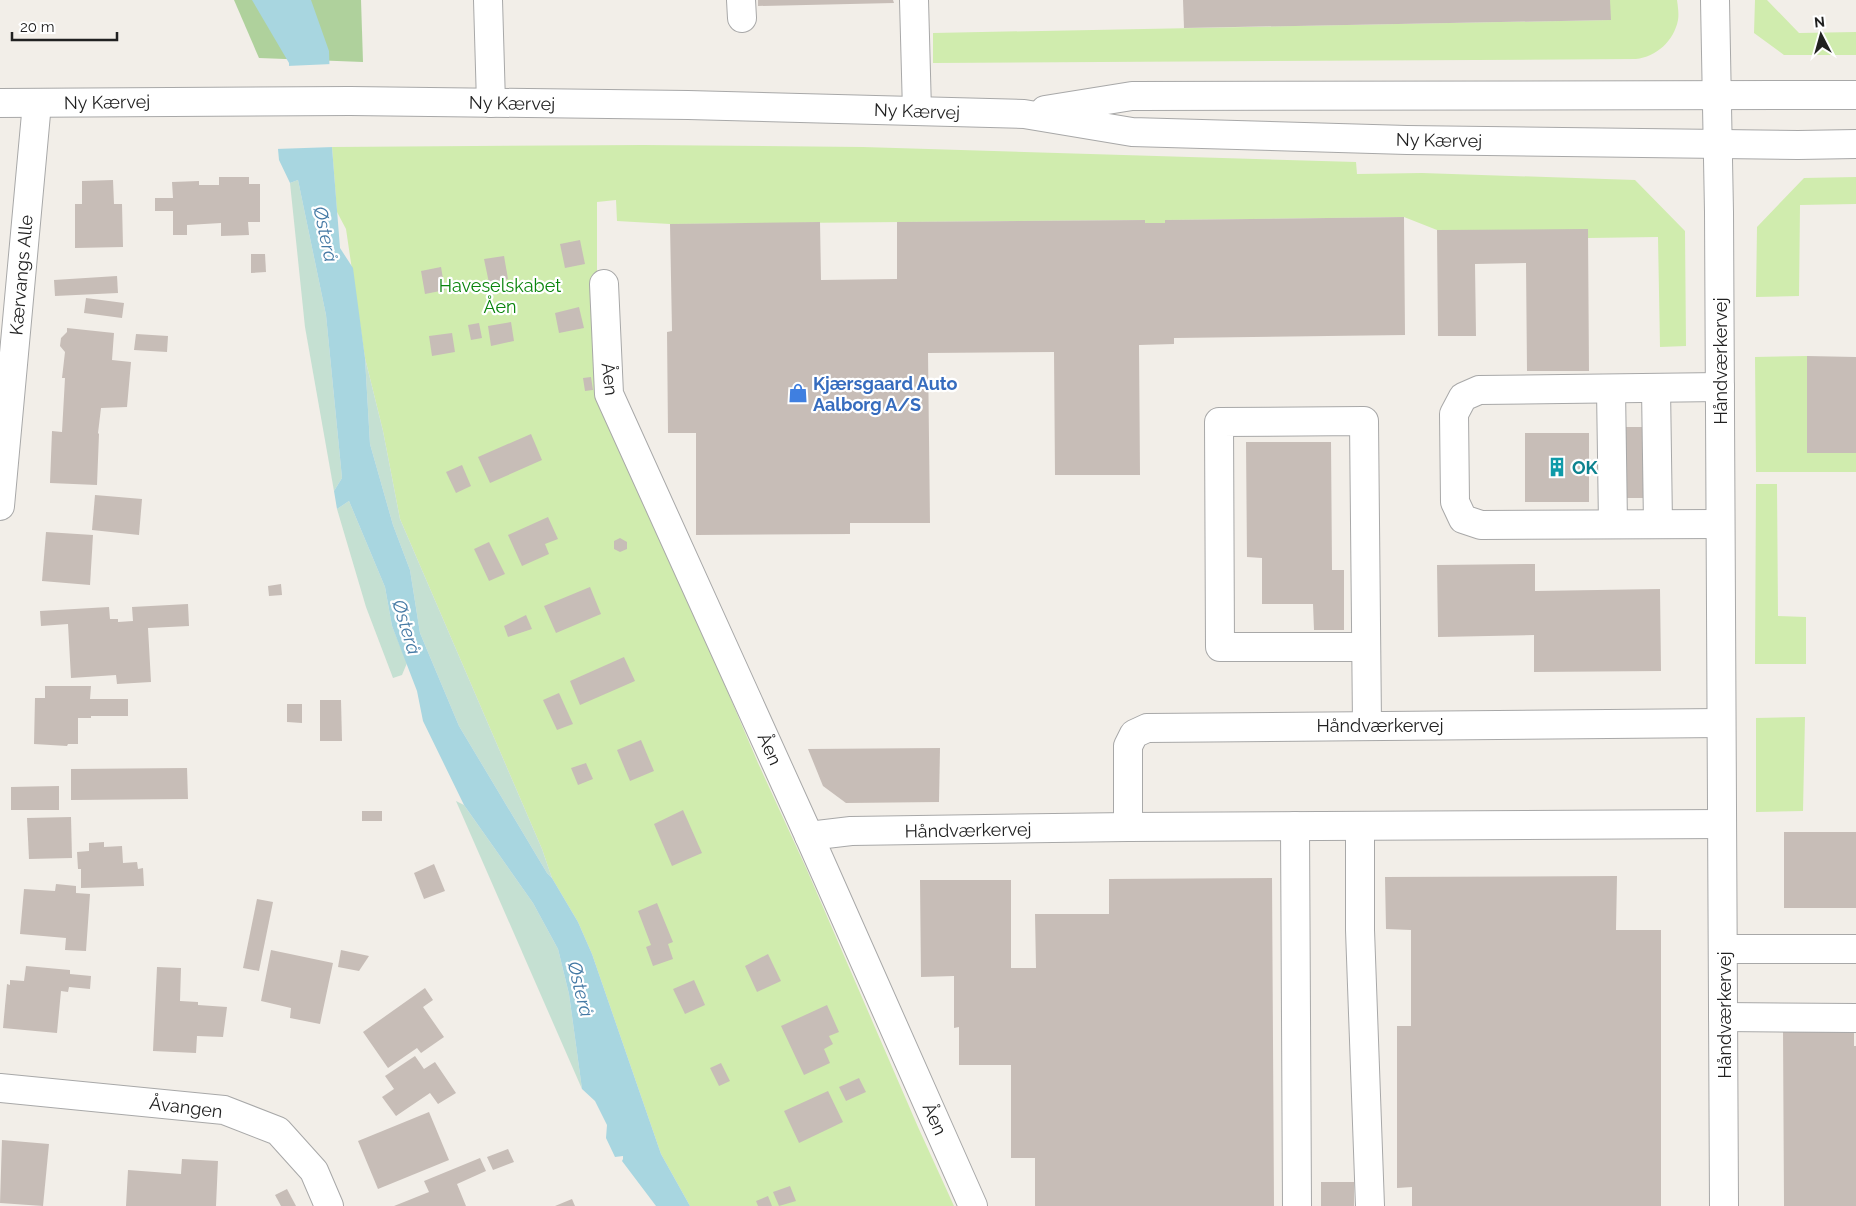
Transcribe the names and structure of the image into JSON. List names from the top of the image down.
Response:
{
  "streets": {
    "street": [
      "Ny Kærvej",
      "Kærvangs Alle",
      "Håndværkervej",
      "Åen",
      "Åvangen"
    ]
  },
  "crossings": [
    ["Ny Kærvej", "Kærvangs Alle"],
    ["Ny Kærvej", "Håndværkervej"],
    ["Håndværkervej", "Åen"]
  ],
  "water": ["Østerå"],
  "parks": ["Haveselskabet Åen"],
  "places": {
    "shop": ["Kjærsgaard Auto Aalborg A/S"],
    "building": ["OK"]
  },
  "scale_bar": "20 m",
  "north": "top"
}
